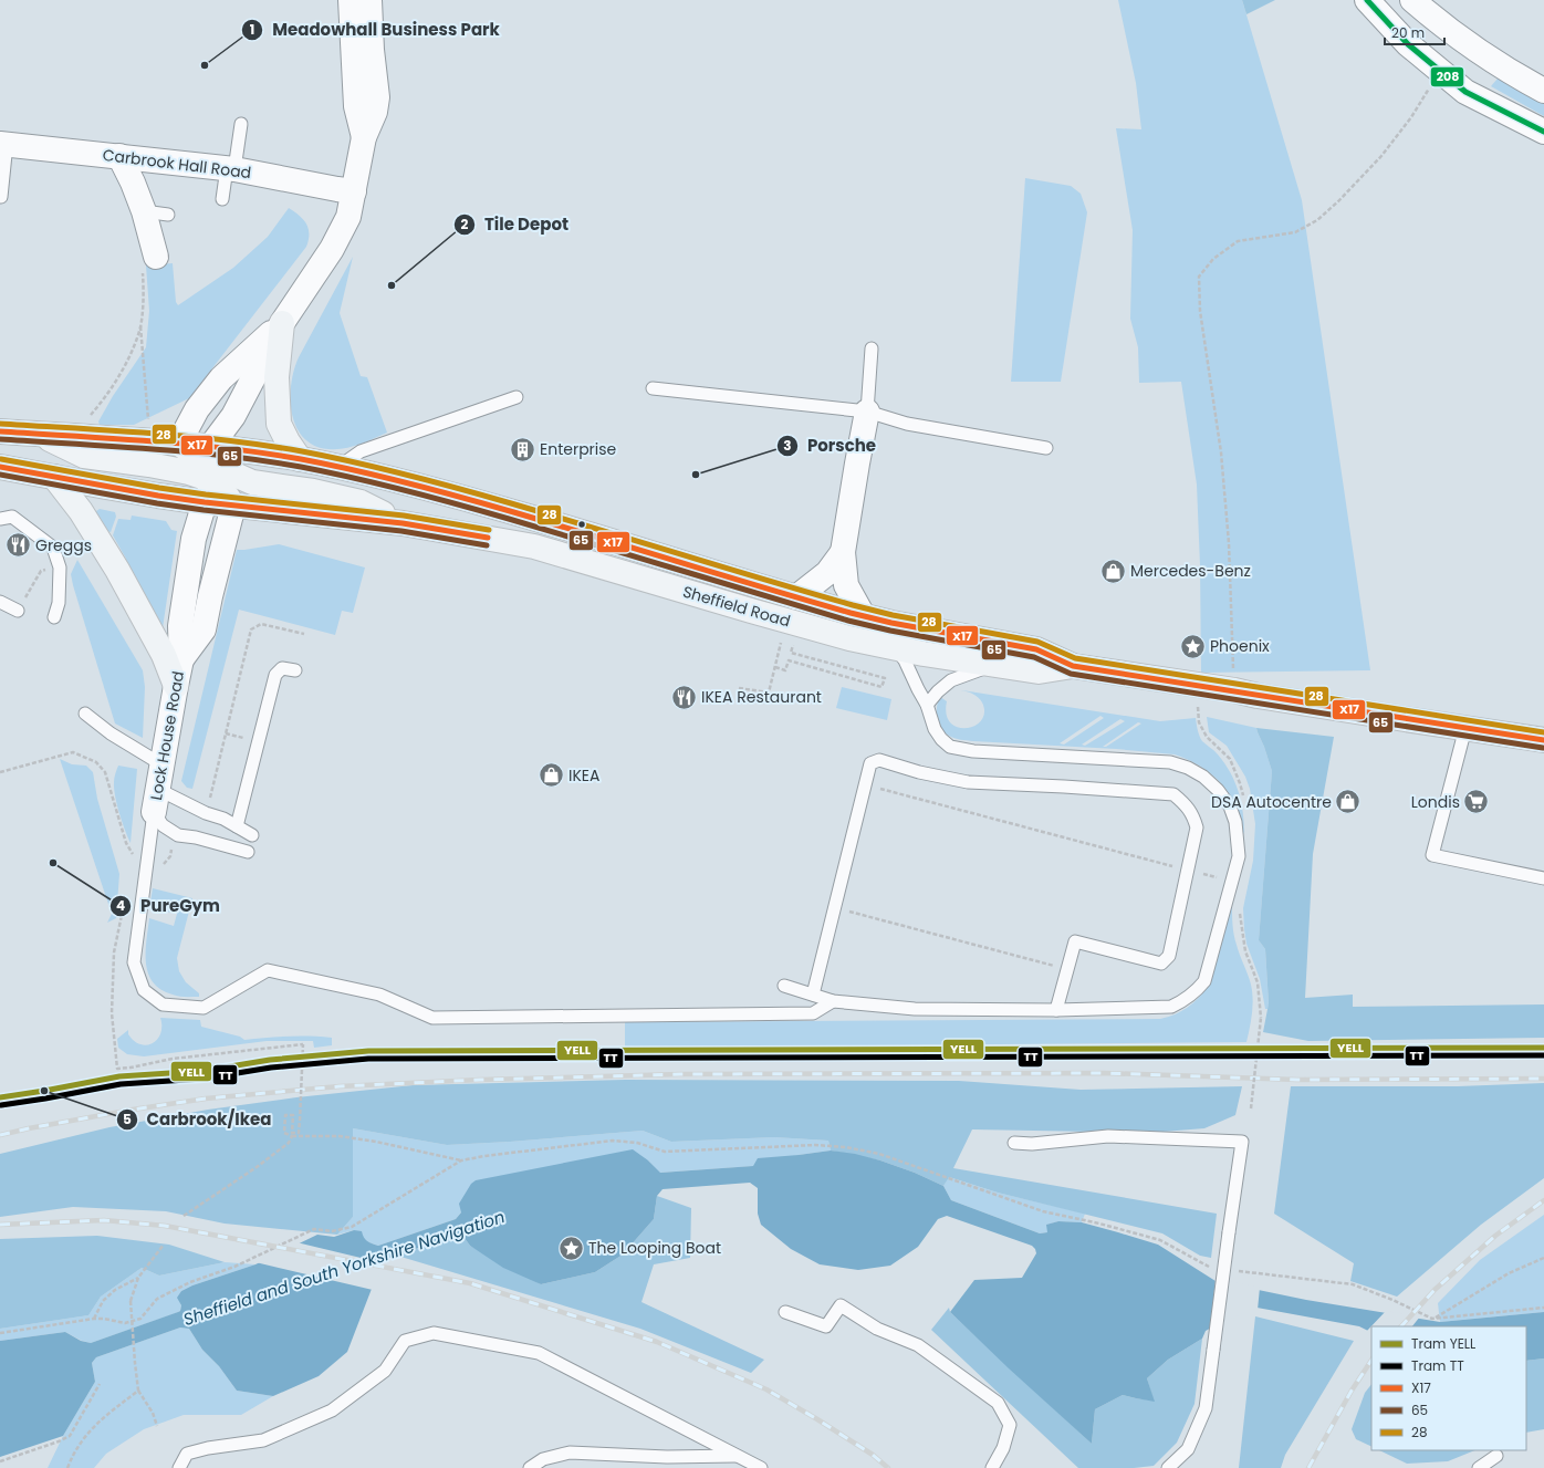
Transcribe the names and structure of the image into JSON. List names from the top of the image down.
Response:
{
  "streets": {
    "main road": ["Sheffield Road"],
    "street": ["Carbrook Hall Road", "Lock House Road"]
  },
  "crossings": [
    ["Sheffield Road", "Lock House Road"]
  ],
  "water": ["Sheffield and South Yorkshire Navigation"],
  "places": {
    "other": [
      "Meadowhall Business Park",
      "Tile Depot",
      "Porsche",
      "PureGym",
      "Carbrook/Ikea"
    ],
    "building": ["Enterprise"],
    "restaurant": ["Greggs", "IKEA Restaurant"],
    "shop": ["Mercedes-Benz", "IKEA", "DSA Autocentre"],
    "place": ["Phoenix", "The Looping Boat"],
    "supermarket": ["Londis"]
  },
  "lines": [
    "transit line 208",
    "transit line 28",
    "transit line X17",
    "transit line 65",
    "tram line YELL",
    "tram line TT"
  ],
  "legend": [
    "Tram YELL",
    "Tram TT",
    "X17",
    "65",
    "28"
  ],
  "scale_bar": "20 m"
}
